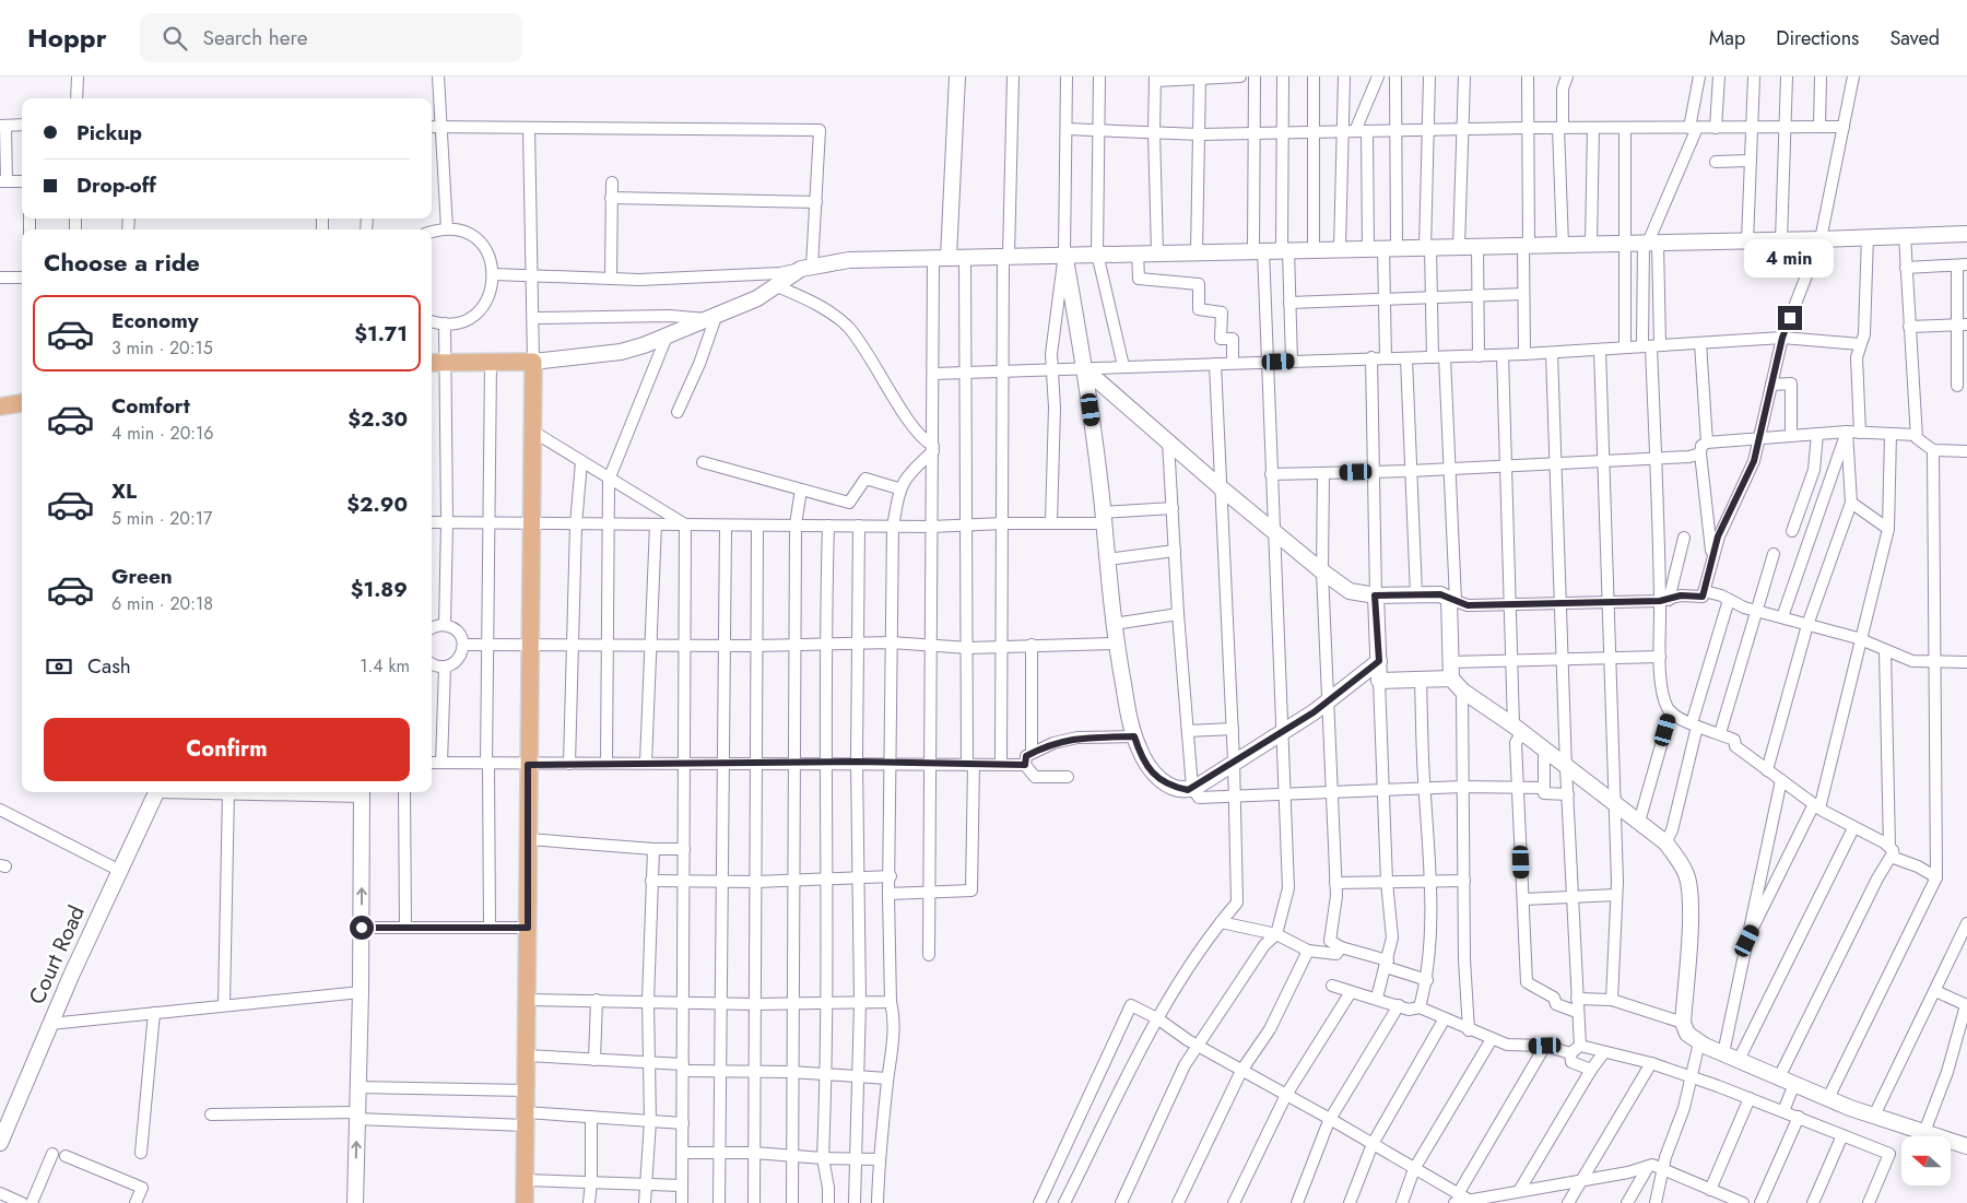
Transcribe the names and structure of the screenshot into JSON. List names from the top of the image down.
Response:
{
  "streets": {
    "street": ["Court Road"]
  },
  "north": "left",
  "page": {
    "header": "Hoppr",
    "search": "Search here",
    "nav": ["Map", "Directions", "Saved"],
    "banner": ["Pickup", "Drop-off"],
    "heading": "Choose a ride",
    "bubble": "4 min",
    "list": [
      {
        "name": "Economy",
        "note": "3 min · 20:15",
        "value": "$1.71"
      },
      {
        "name": "Comfort",
        "note": "4 min · 20:16",
        "value": "$2.30"
      },
      {
        "name": "XL",
        "note": "5 min · 20:17",
        "value": "$2.90"
      },
      {
        "name": "Green",
        "note": "6 min · 20:18",
        "value": "$1.89"
      }
    ],
    "pay": ["Cash", "1.4 km"],
    "buttons": "Confirm"
  }
}
